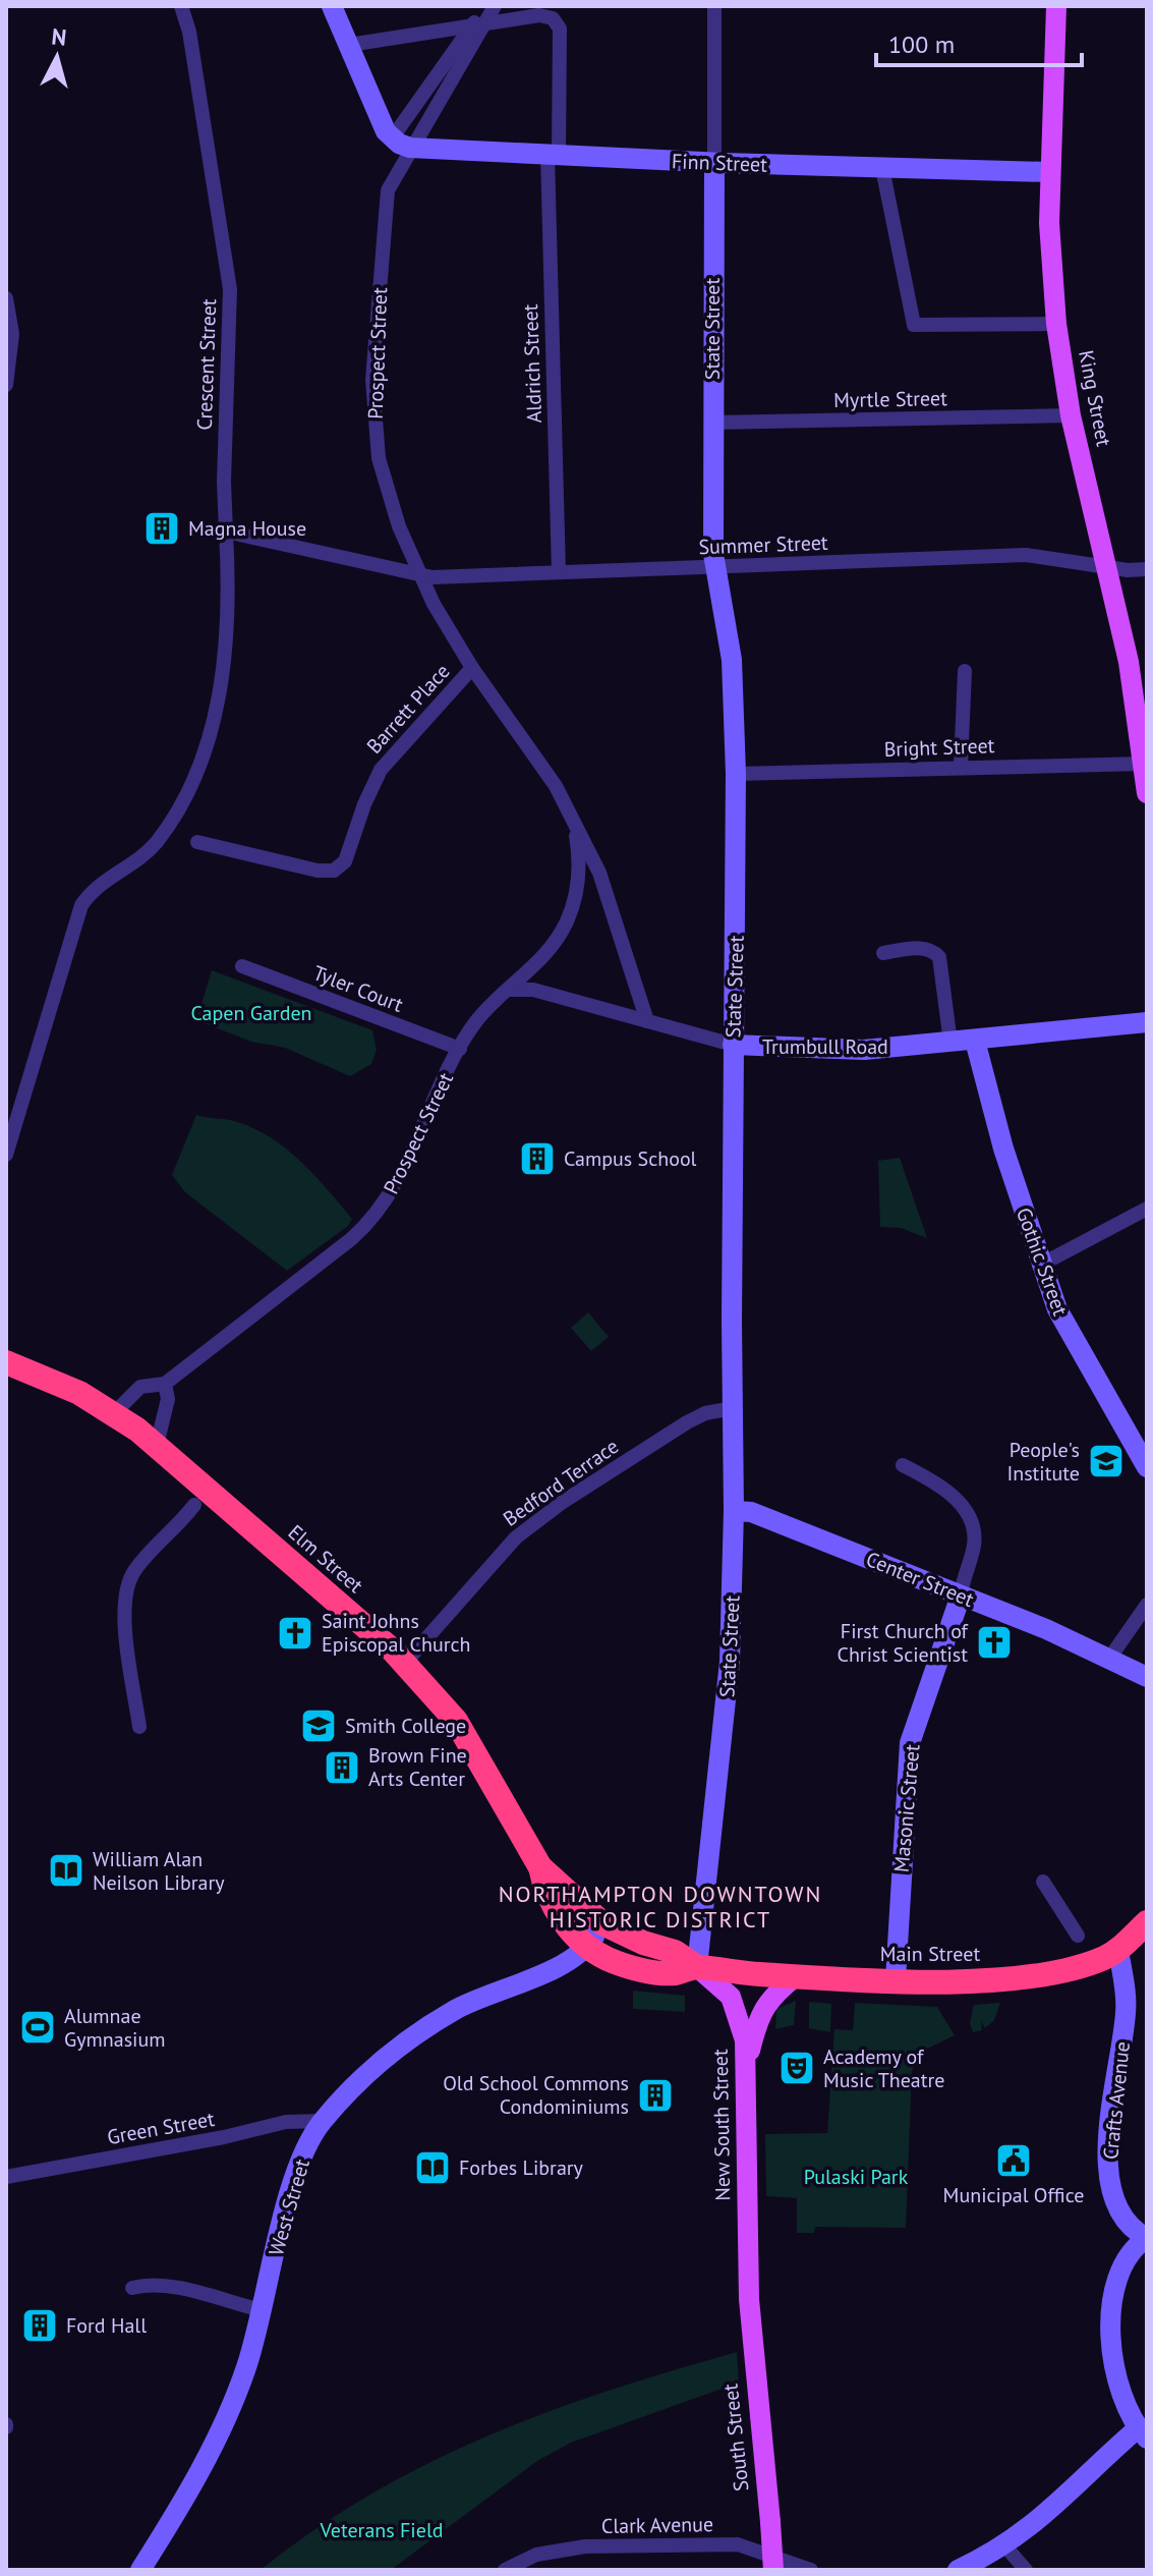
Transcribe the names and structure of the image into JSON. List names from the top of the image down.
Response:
{
  "streets": {
    "highway": ["Elm Street", "Main Street"],
    "main road": [
      "Finn Street",
      "State Street",
      "King Street",
      "Trumbull Road",
      "Gothic Street",
      "Center Street",
      "Masonic Street",
      "Crafts Avenue",
      "New South Street",
      "West Street",
      "South Street"
    ],
    "street": [
      "Prospect Street",
      "Aldrich Street",
      "Crescent Street",
      "Myrtle Street",
      "Summer Street",
      "Barrett Place",
      "Bright Street",
      "Tyler Court",
      "Bedford Terrace",
      "Green Street",
      "Clark Avenue"
    ]
  },
  "crossings": [
    ["Finn Street", "State Street"],
    ["Finn Street", "Aldrich Street"],
    ["Finn Street", "King Street"],
    ["State Street", "Myrtle Street"],
    ["State Street", "Summer Street"],
    ["State Street", "Bright Street"],
    ["State Street", "Trumbull Road"],
    ["State Street", "Bedford Terrace"],
    ["State Street", "Center Street"],
    ["State Street", "Main Street"],
    ["State Street", "New South Street"],
    ["Prospect Street", "Summer Street"],
    ["Prospect Street", "Barrett Place"],
    ["Prospect Street", "Tyler Court"],
    ["Prospect Street", "Trumbull Road"],
    ["Prospect Street", "Elm Street"],
    ["Aldrich Street", "Summer Street"],
    ["King Street", "Myrtle Street"],
    ["King Street", "Summer Street"],
    ["King Street", "Bright Street"],
    ["Trumbull Road", "Gothic Street"],
    ["Bedford Terrace", "Elm Street"],
    ["Elm Street", "Main Street"],
    ["Elm Street", "West Street"],
    ["Center Street", "Masonic Street"],
    ["Masonic Street", "Main Street"],
    ["Main Street", "Crafts Avenue"],
    ["Main Street", "New South Street"],
    ["Main Street", "West Street"],
    ["New South Street", "South Street"],
    ["Green Street", "West Street"]
  ],
  "districts": ["NORTHAMPTON DOWNTOWN HISTORIC DISTRICT"],
  "parks": ["Capen Garden", "Pulaski Park", "Veterans Field"],
  "places": {
    "building": [
      "Magna House",
      "Campus School",
      "Brown Fine Arts Center",
      "Old School Commons Condominiums",
      "Ford Hall"
    ],
    "school or university": ["People's Institute", "Smith College"],
    "church": ["Saint Johns Episcopal Church", "First Church of Christ Scientist"],
    "library": ["William Alan Neilson Library", "Forbes Library"],
    "sports": ["Alumnae Gymnasium"],
    "theatre": ["Academy of Music Theatre"],
    "public building": ["Municipal Office"]
  },
  "scale_bar": "100 m",
  "north": "top"
}
